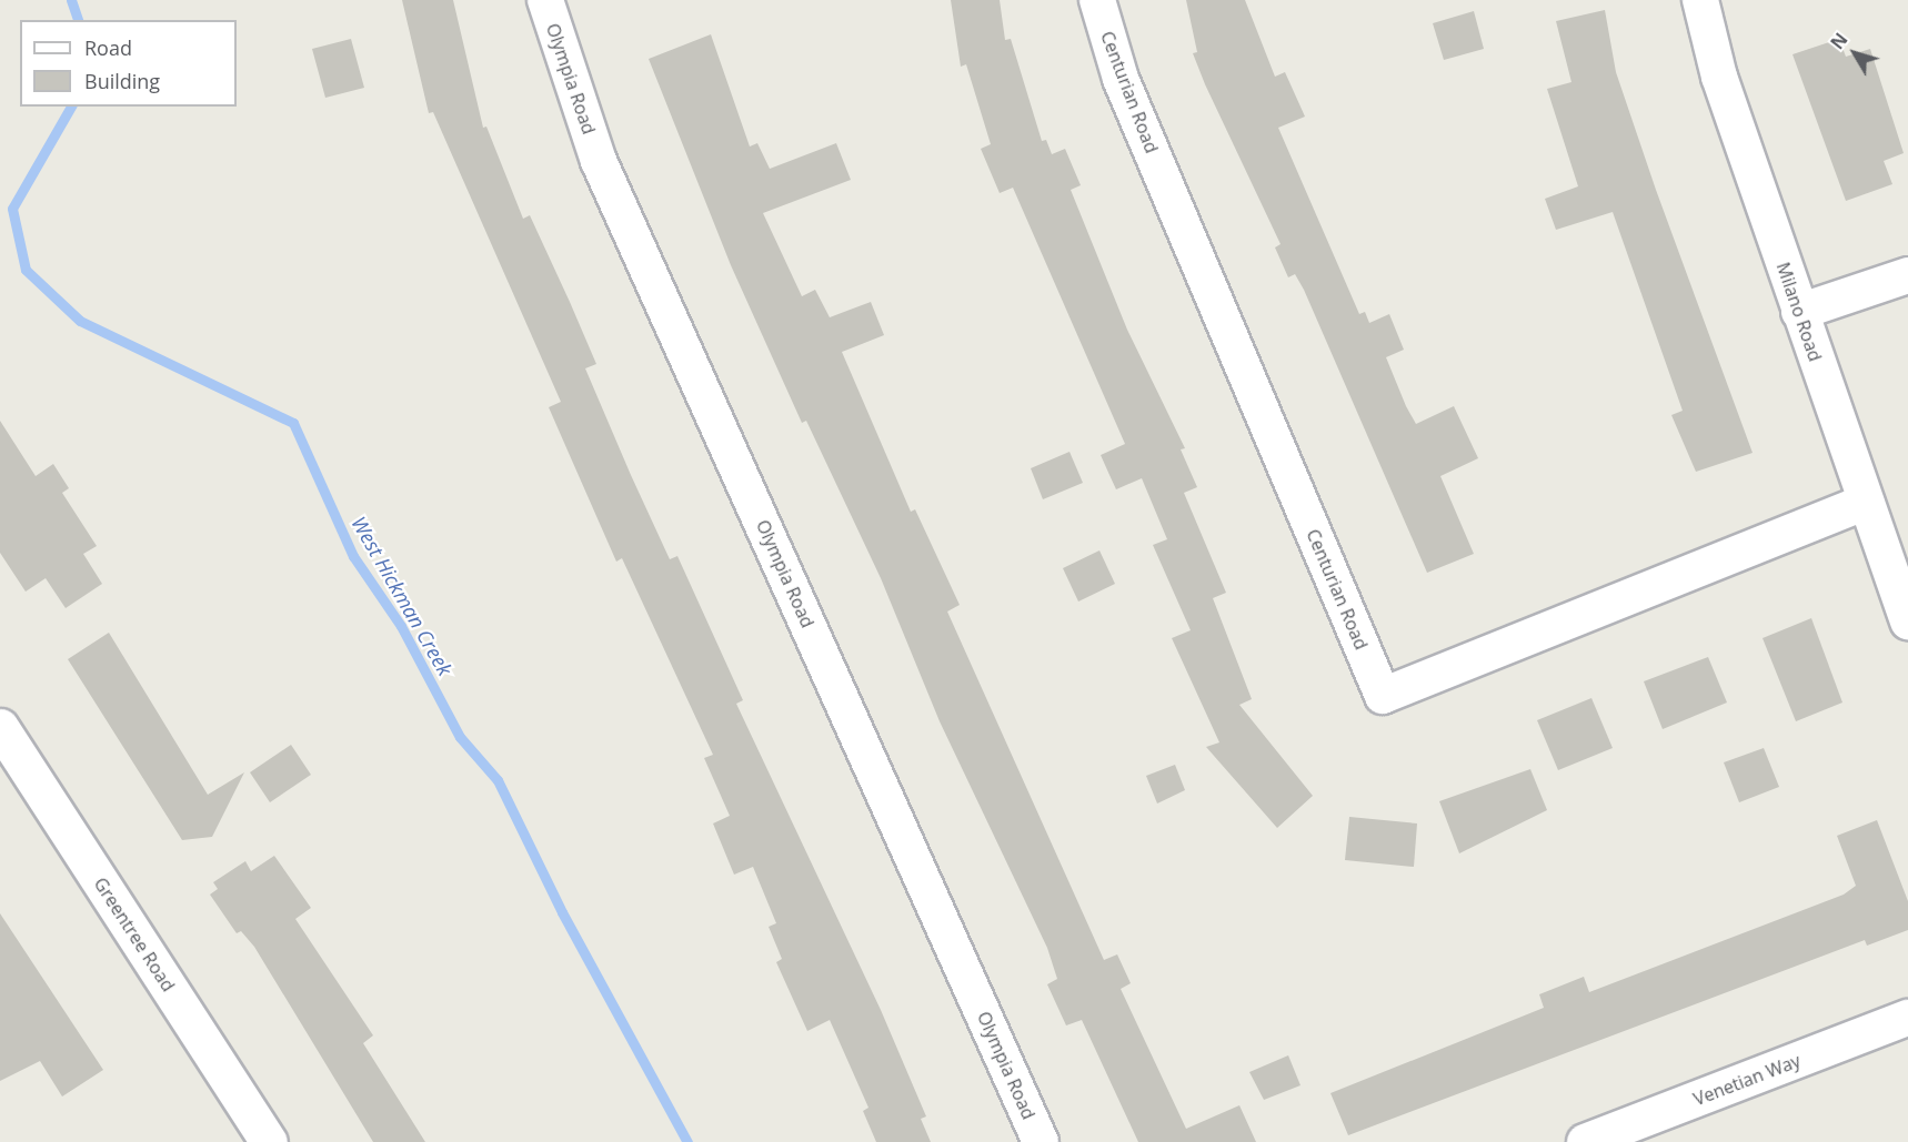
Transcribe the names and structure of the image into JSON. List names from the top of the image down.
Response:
{
  "streets": {
    "street": [
      "Olympia Road",
      "Centurian Road",
      "Milano Road",
      "Greentree Road",
      "Venetian Way"
    ]
  },
  "crossings": [
    ["Centurian Road", "Milano Road"]
  ],
  "water": ["West Hickman Creek"],
  "legend": ["Road", "Building"],
  "north": "top left"
}
